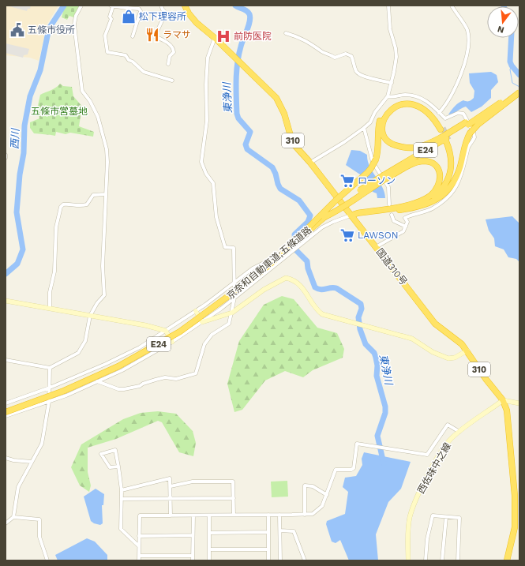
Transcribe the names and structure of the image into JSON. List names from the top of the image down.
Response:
{
  "streets": {
    "highway": [
      "310",
      "E24",
      "京奈和自動車道;五條道路",
      "国道310号"
    ],
    "street": ["西佐味中之線"]
  },
  "crossings": [
    ["E24", "京奈和自動車道;五條道路"],
    ["国道310号", "西佐味中之線"]
  ],
  "water": ["東浄川", "西川"],
  "parks": ["五條市営墓地"],
  "places": {
    "shop": ["松下理容所"],
    "public building": ["五條市役所"],
    "restaurant": ["ラマサ"],
    "hospital": ["前防医院"],
    "supermarket": ["ローソン", "LAWSON"]
  },
  "north": "bottom"
}
